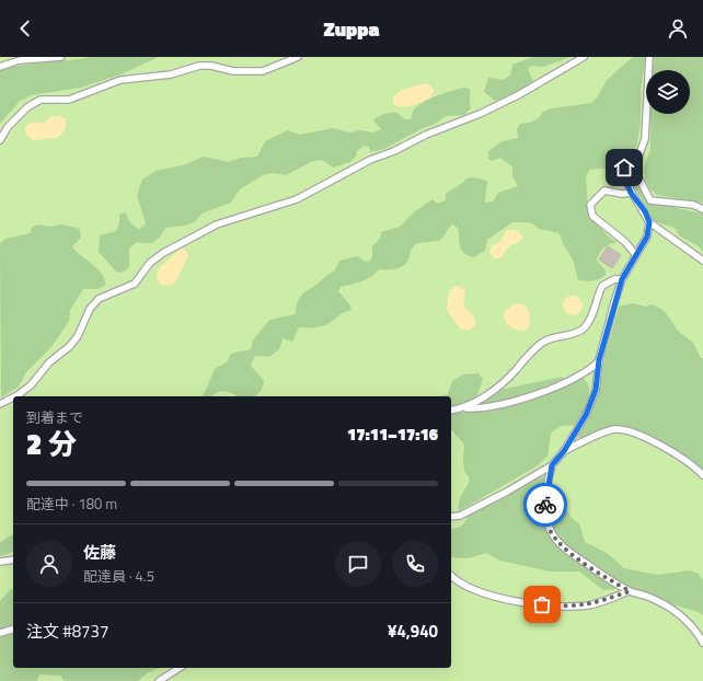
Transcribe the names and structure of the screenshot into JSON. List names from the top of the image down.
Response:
{
  "page": {
    "header": "Zuppa",
    "heading": ["2 分", "到着まで", "17:11–17:16"],
    "panel": [
      "佐藤",
      "配達員 · 4.5",
      "注文 #8737",
      "¥4,940"
    ],
    "bar": "配達中 · 180 m"
  }
}
